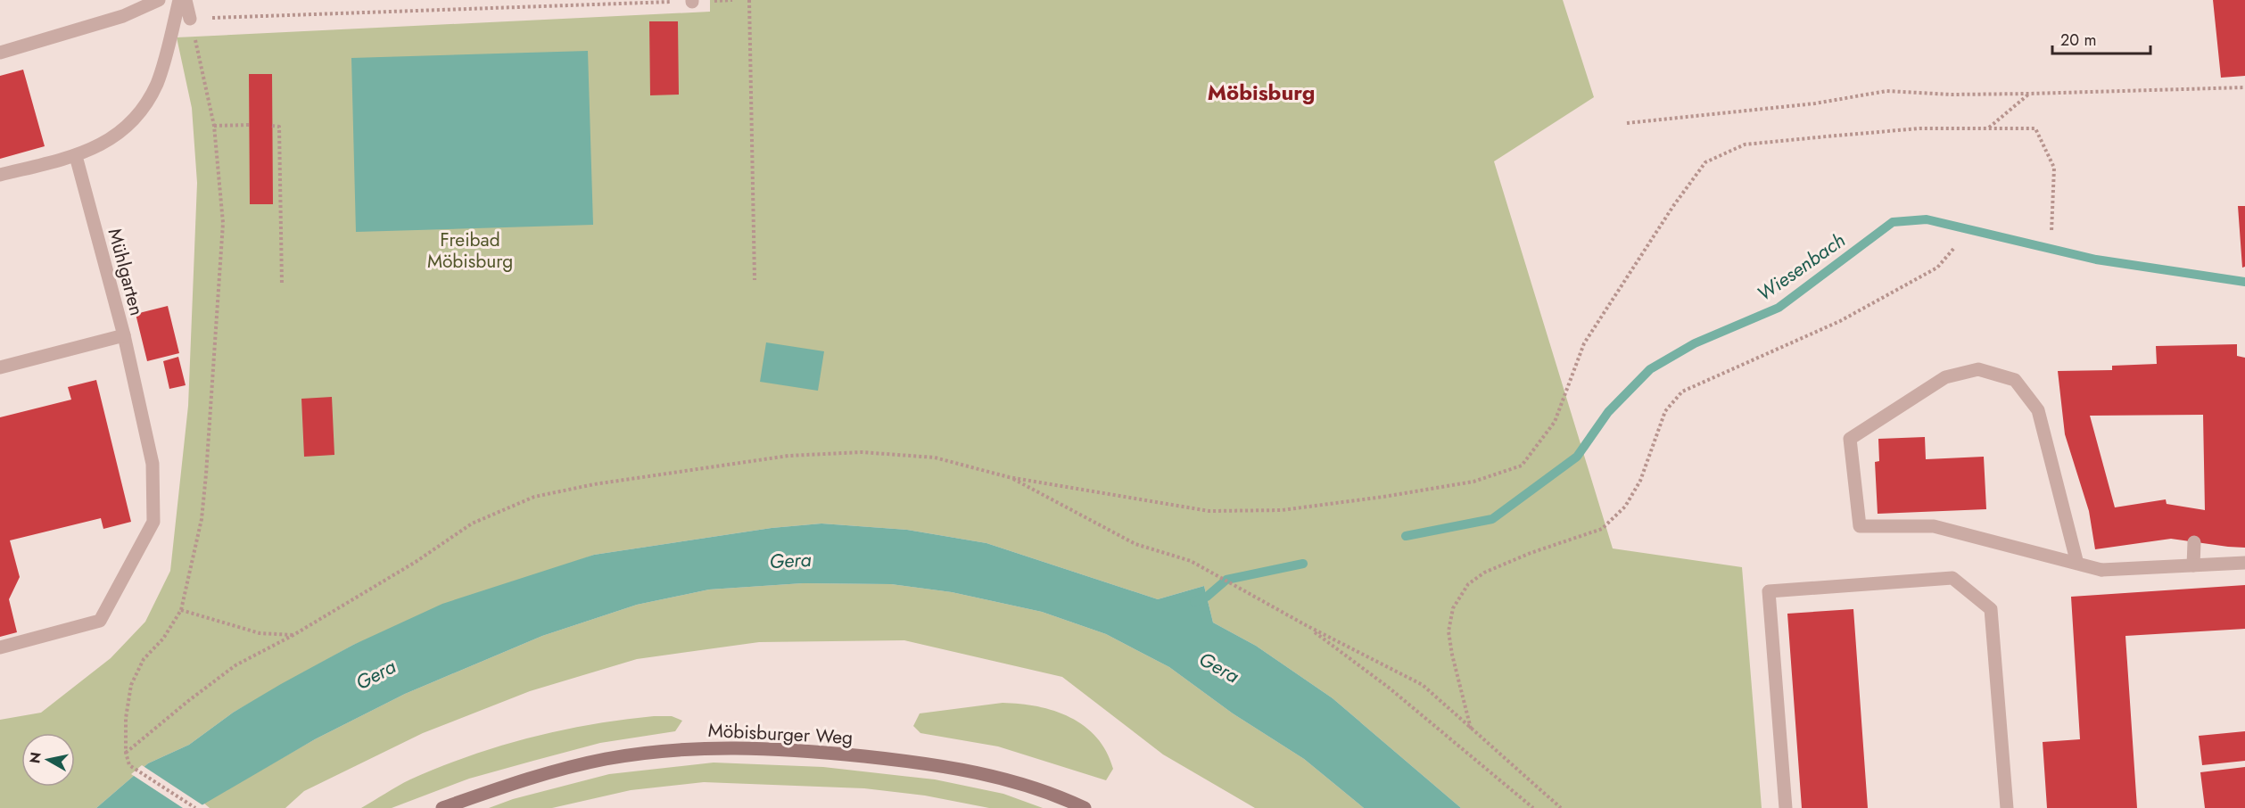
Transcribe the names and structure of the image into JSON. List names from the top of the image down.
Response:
{
  "streets": {
    "street": ["Mühlgarten", "Möbisburger Weg"]
  },
  "districts": ["Möbisburg"],
  "water": ["Wiesenbach", "Gera"],
  "parks": ["Freibad Möbisburg"],
  "scale_bar": "20 m",
  "north": "left"
}
